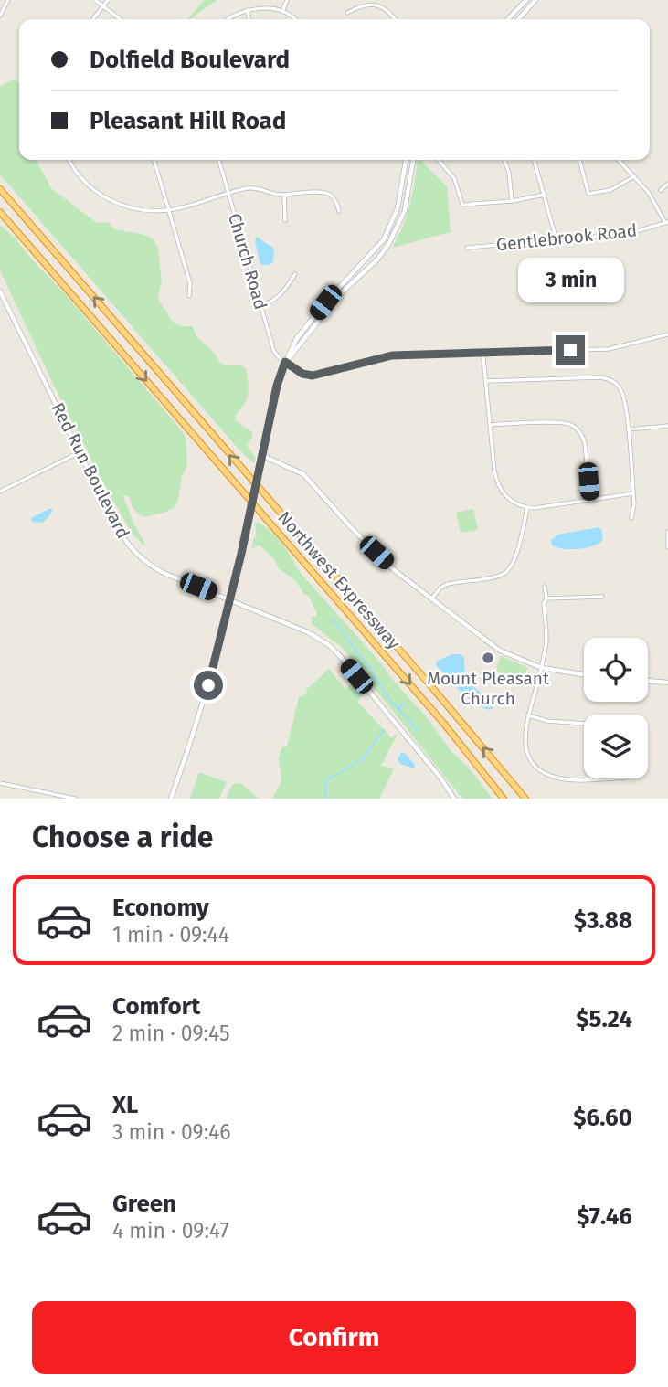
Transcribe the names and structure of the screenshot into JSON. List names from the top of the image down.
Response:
{
  "streets": {
    "highway": ["Northwest Expressway"],
    "main road": ["Red Run Boulevard"],
    "street": ["Gentlebrook Road", "Church Road"]
  },
  "places": ["Mount Pleasant Church"],
  "page": {
    "banner": ["Dolfield Boulevard", "Pleasant Hill Road"],
    "bubble": "3 min",
    "heading": "Choose a ride",
    "list": [
      {
        "name": "Economy",
        "note": "1 min · 09:44",
        "value": "$3.88"
      },
      {
        "name": "Comfort",
        "note": "2 min · 09:45",
        "value": "$5.24"
      },
      {
        "name": "XL",
        "note": "3 min · 09:46",
        "value": "$6.60"
      },
      {
        "name": "Green",
        "note": "4 min · 09:47",
        "value": "$7.46"
      }
    ],
    "buttons": "Confirm"
  }
}
